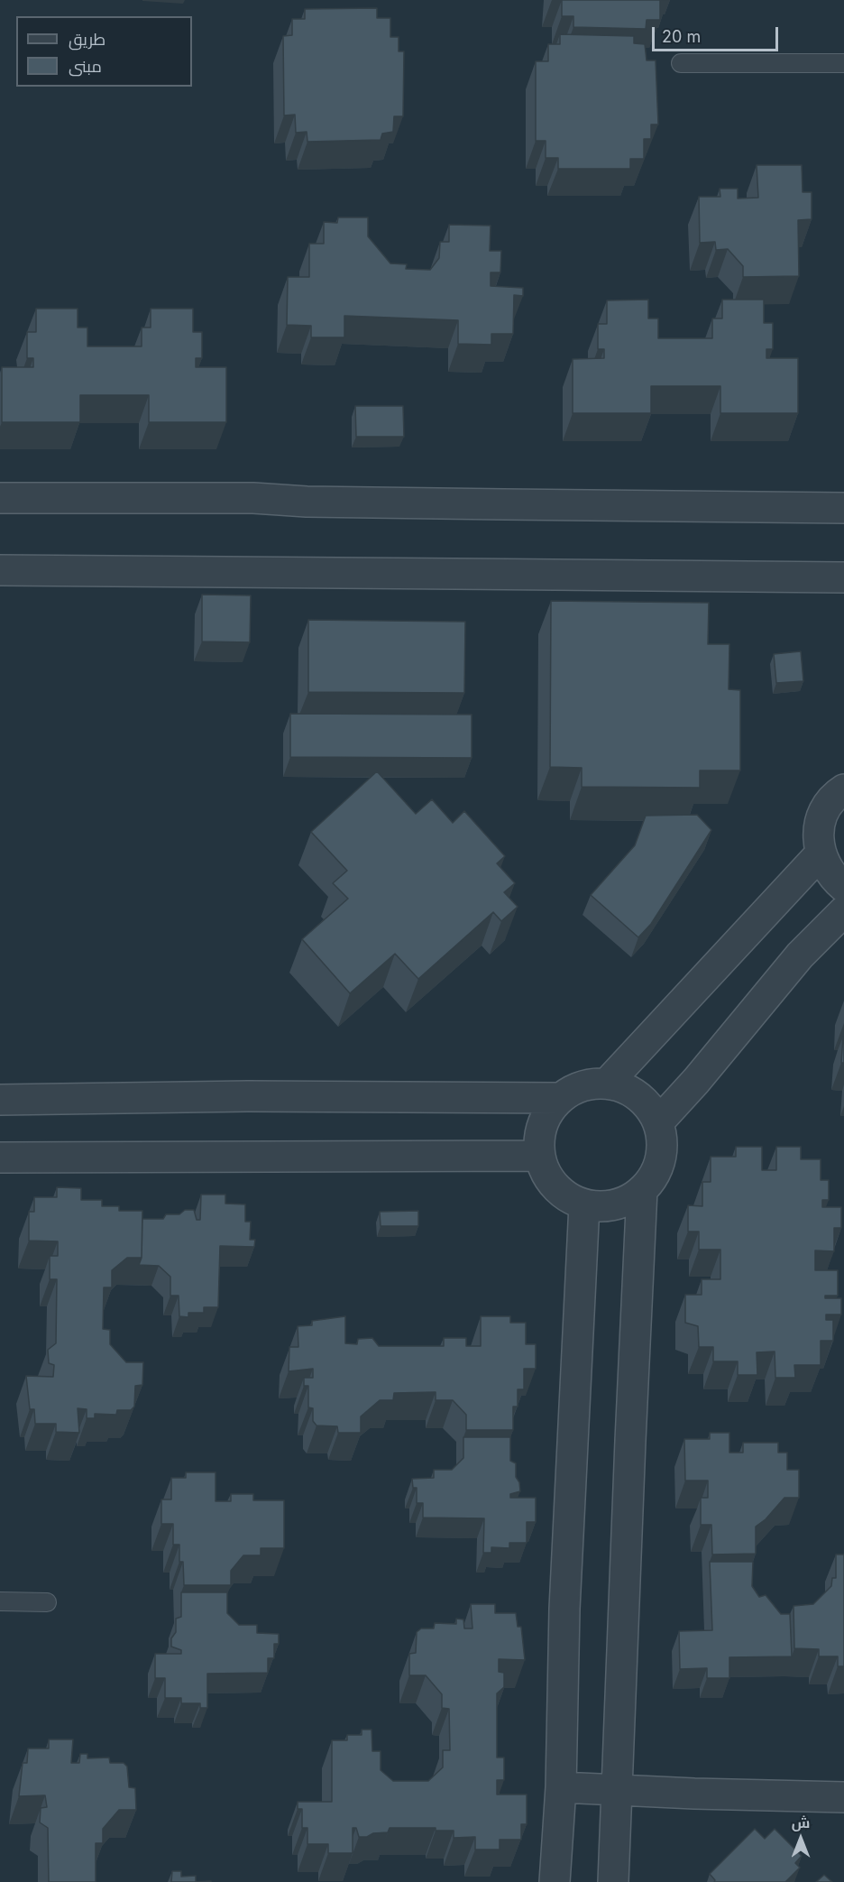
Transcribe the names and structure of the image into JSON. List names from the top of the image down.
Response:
{
  "legend": ["طريق", "مبنى"],
  "scale_bar": "20 m",
  "north": "top"
}
